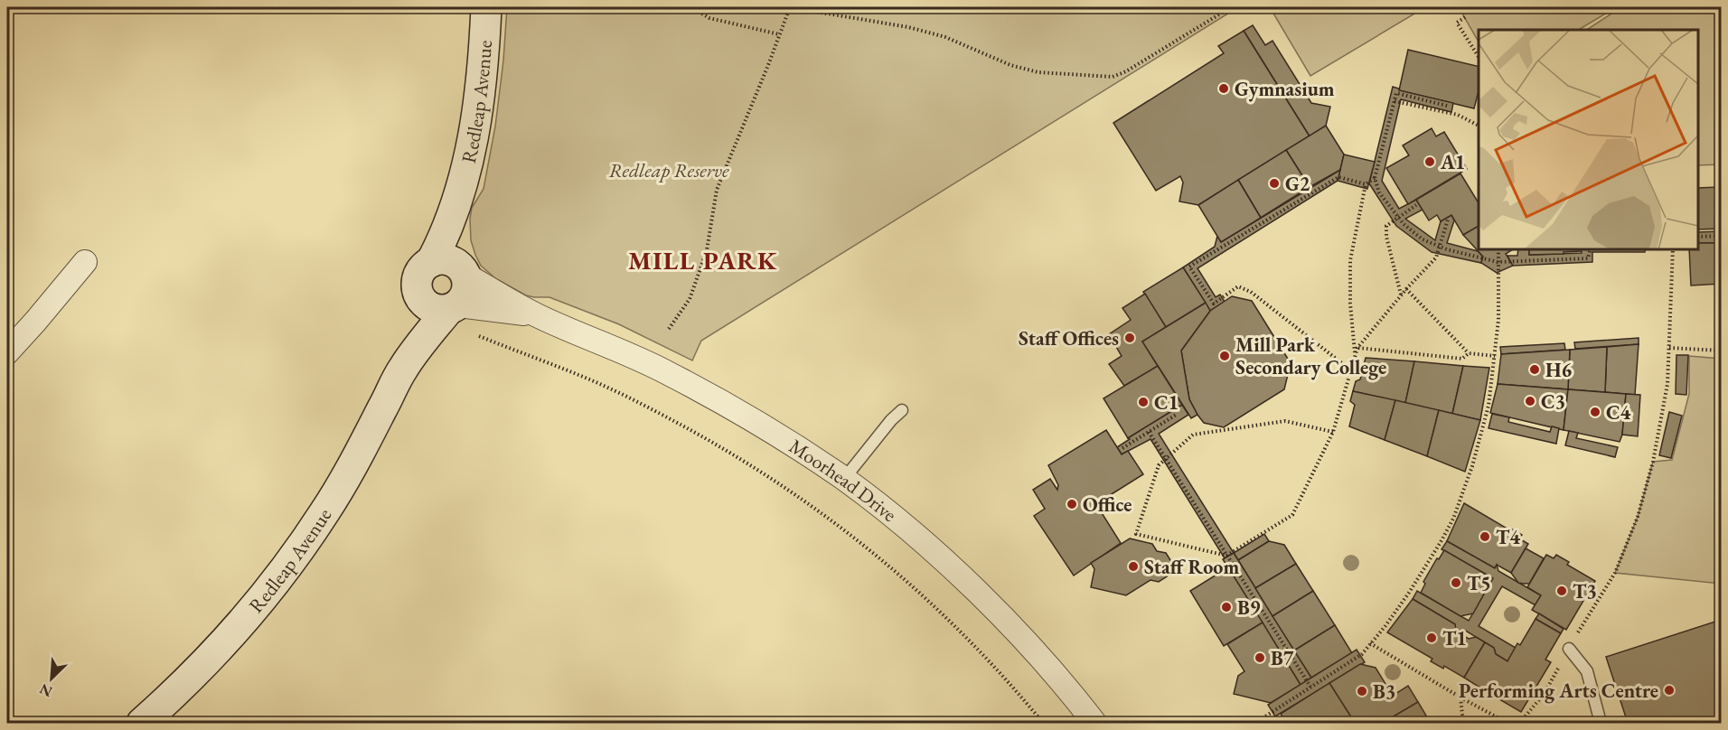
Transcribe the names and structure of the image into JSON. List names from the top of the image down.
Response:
{
  "streets": {
    "street": ["Redleap Avenue", "Moorhead Drive"]
  },
  "crossings": [
    ["Redleap Avenue", "Moorhead Drive"]
  ],
  "districts": ["MILL PARK"],
  "parks": ["Redleap Reserve"],
  "places": [
    "Gymnasium",
    "A1",
    "G2",
    "Staff Offices",
    "Mill Park Secondary College",
    "H6",
    "C3",
    "C1",
    "C4",
    "Office",
    "T4",
    "Staff Room",
    "T5",
    "T3",
    "B9",
    "T1",
    "B7",
    "Performing Arts Centre",
    "B3"
  ],
  "north": "bottom left"
}
